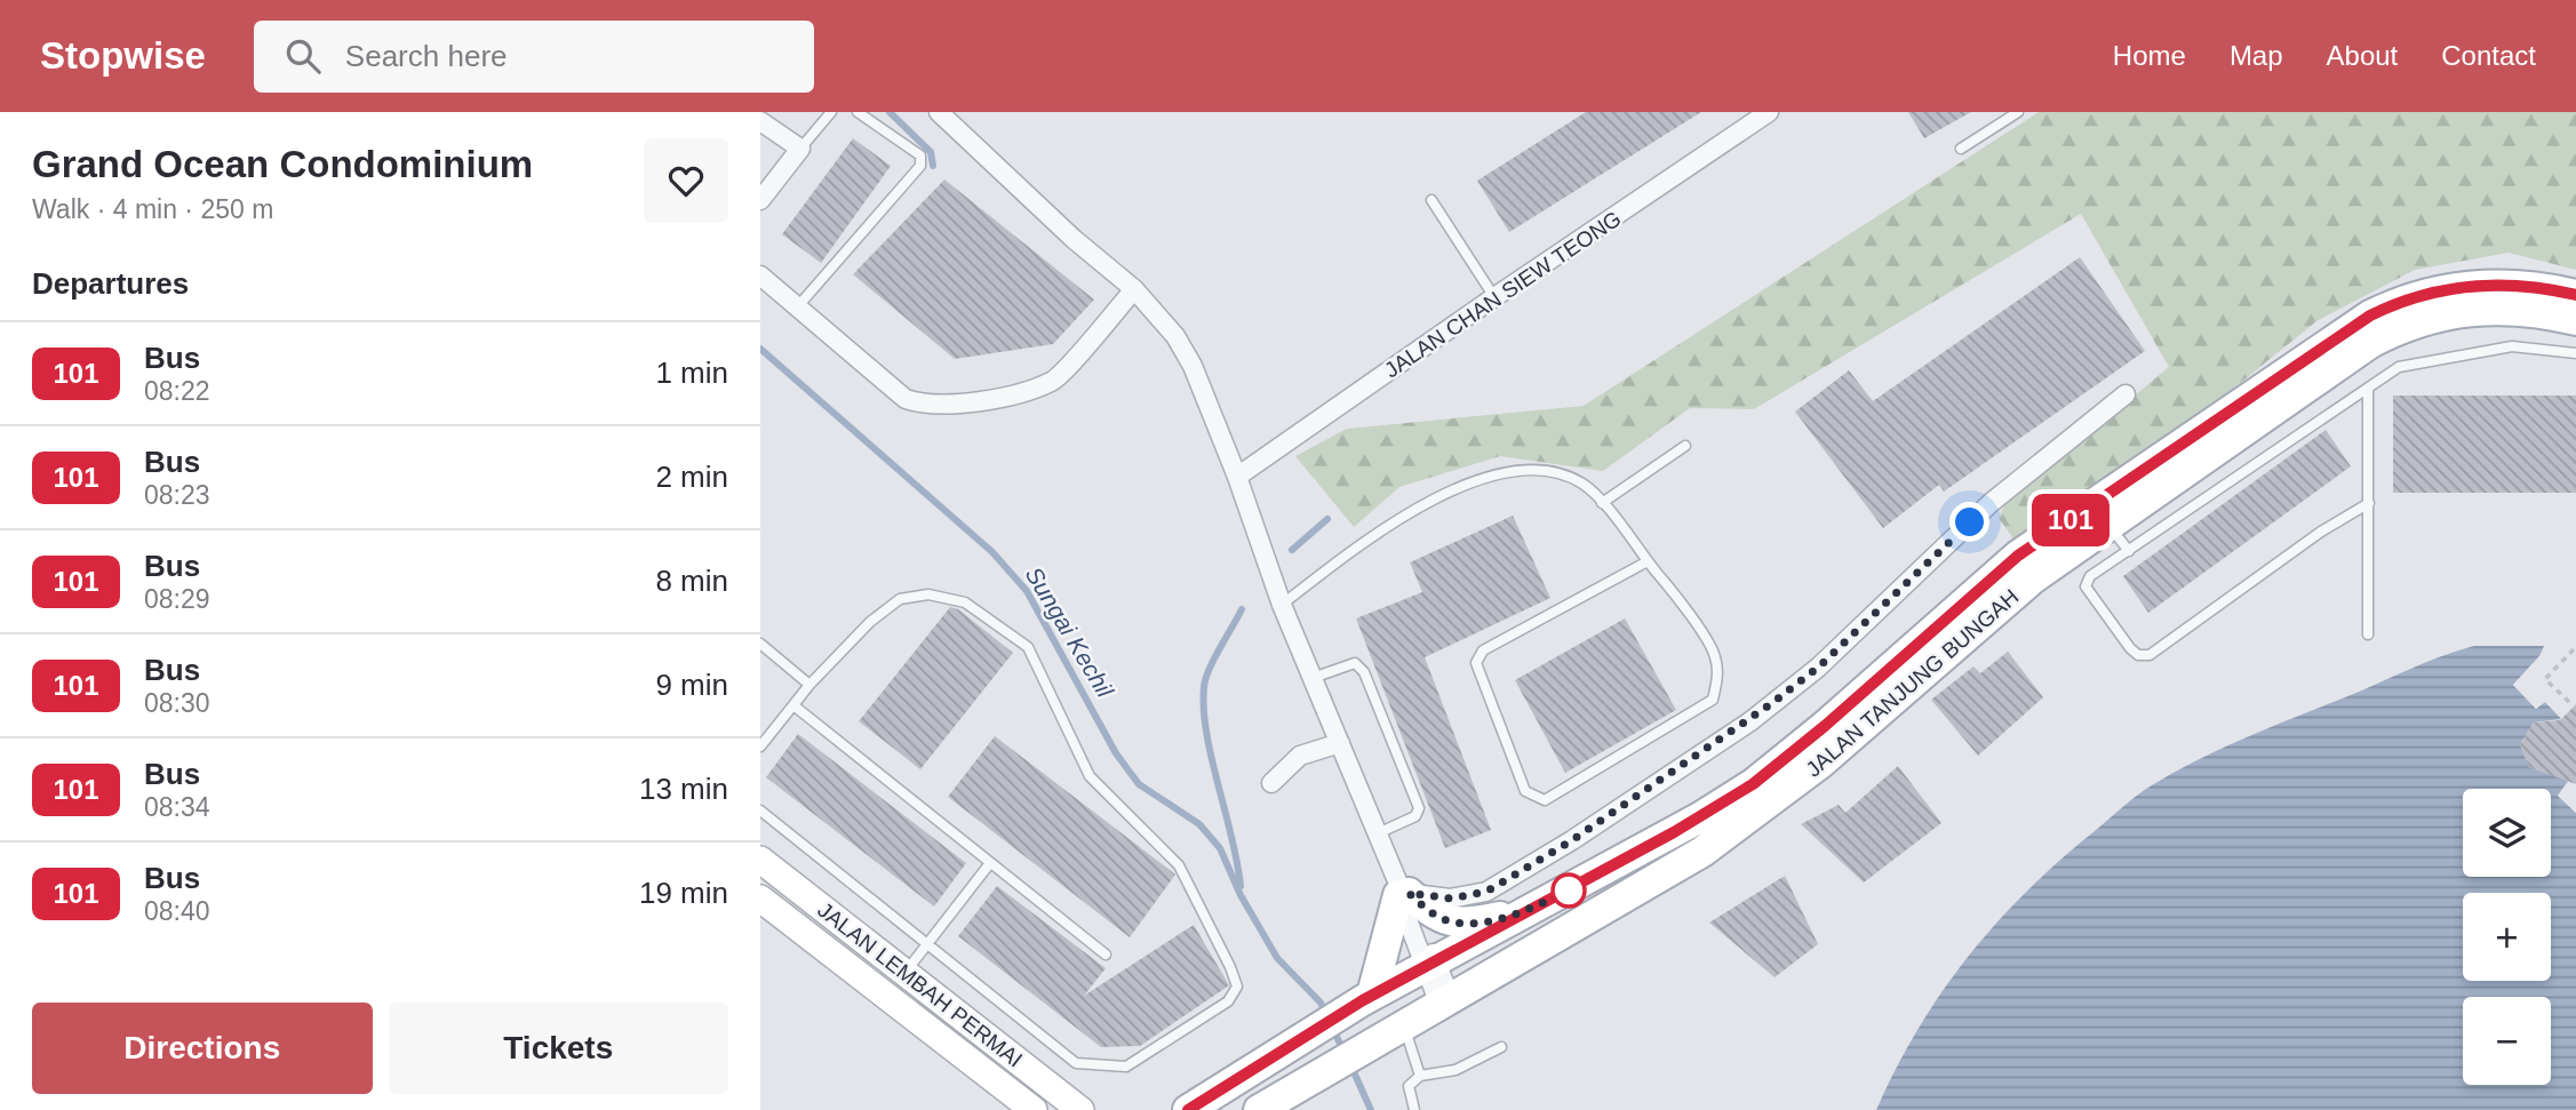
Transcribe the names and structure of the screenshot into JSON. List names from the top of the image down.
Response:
{
  "streets": {
    "main road": ["JALAN TANJUNG BUNGAH", "JALAN LEMBAH PERMAI"],
    "street": ["JALAN CHAN SIEW TEONG"]
  },
  "water": ["Sungai Kechil"],
  "lines": ["bus line 101"],
  "page": {
    "header": "Stopwise",
    "search": "Search here",
    "nav": [
      "Home",
      "Map",
      "About",
      "Contact"
    ],
    "heading": [
      ["Grand Ocean Condominium", "Walk · 4 min · 250 m"],
      "Departures"
    ],
    "on_map": "101",
    "list": [
      {
        "mark": "101",
        "name": "Bus",
        "note": "08:22",
        "value": "1 min"
      },
      {
        "mark": "101",
        "name": "Bus",
        "note": "08:23",
        "value": "2 min"
      },
      {
        "mark": "101",
        "name": "Bus",
        "note": "08:29",
        "value": "8 min"
      },
      {
        "mark": "101",
        "name": "Bus",
        "note": "08:30",
        "value": "9 min"
      },
      {
        "mark": "101",
        "name": "Bus",
        "note": "08:34",
        "value": "13 min"
      },
      {
        "mark": "101",
        "name": "Bus",
        "note": "08:40",
        "value": "19 min"
      }
    ],
    "map_buttons": ["+", "−"],
    "buttons": ["Directions", "Tickets"]
  }
}
